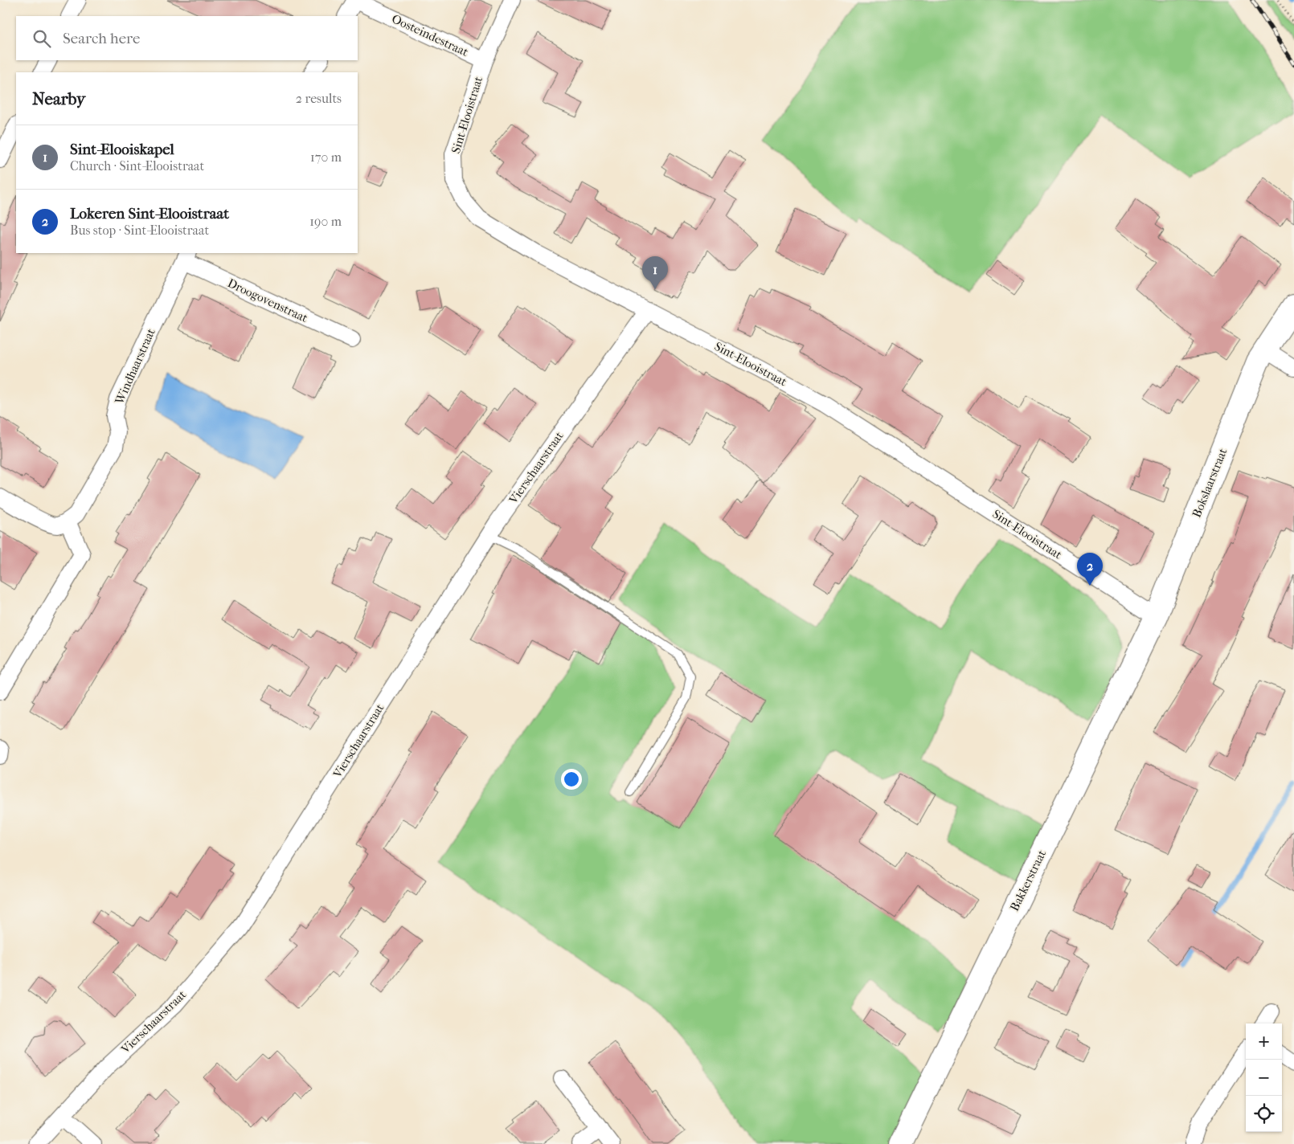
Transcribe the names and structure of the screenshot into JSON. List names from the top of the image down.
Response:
{
  "streets": {
    "street": [
      "Oosteindestraat",
      "Sint-Elooistraat",
      "Droogovenstraat",
      "Windhaarstraat",
      "Vierschaarstraat",
      "Bokslaarstraat",
      "Bakkerstraat"
    ]
  },
  "crossings": [
    ["Oosteindestraat", "Sint-Elooistraat"],
    ["Sint-Elooistraat", "Vierschaarstraat"],
    ["Sint-Elooistraat", "Bokslaarstraat"],
    ["Sint-Elooistraat", "Bakkerstraat"],
    ["Droogovenstraat", "Windhaarstraat"],
    ["Bokslaarstraat", "Bakkerstraat"]
  ],
  "page": {
    "search": "Search here",
    "heading": ["Nearby", "2 results"],
    "list": [
      {
        "mark": "1",
        "name": "Sint-Elooiskapel",
        "note": "Church · Sint-Elooistraat",
        "value": "170 m"
      },
      {
        "mark": "2",
        "name": "Lokeren Sint-Elooistraat",
        "note": "Bus stop · Sint-Elooistraat",
        "value": "190 m"
      }
    ],
    "pins": ["1", "2"],
    "map_buttons": ["+", "−"]
  }
}
